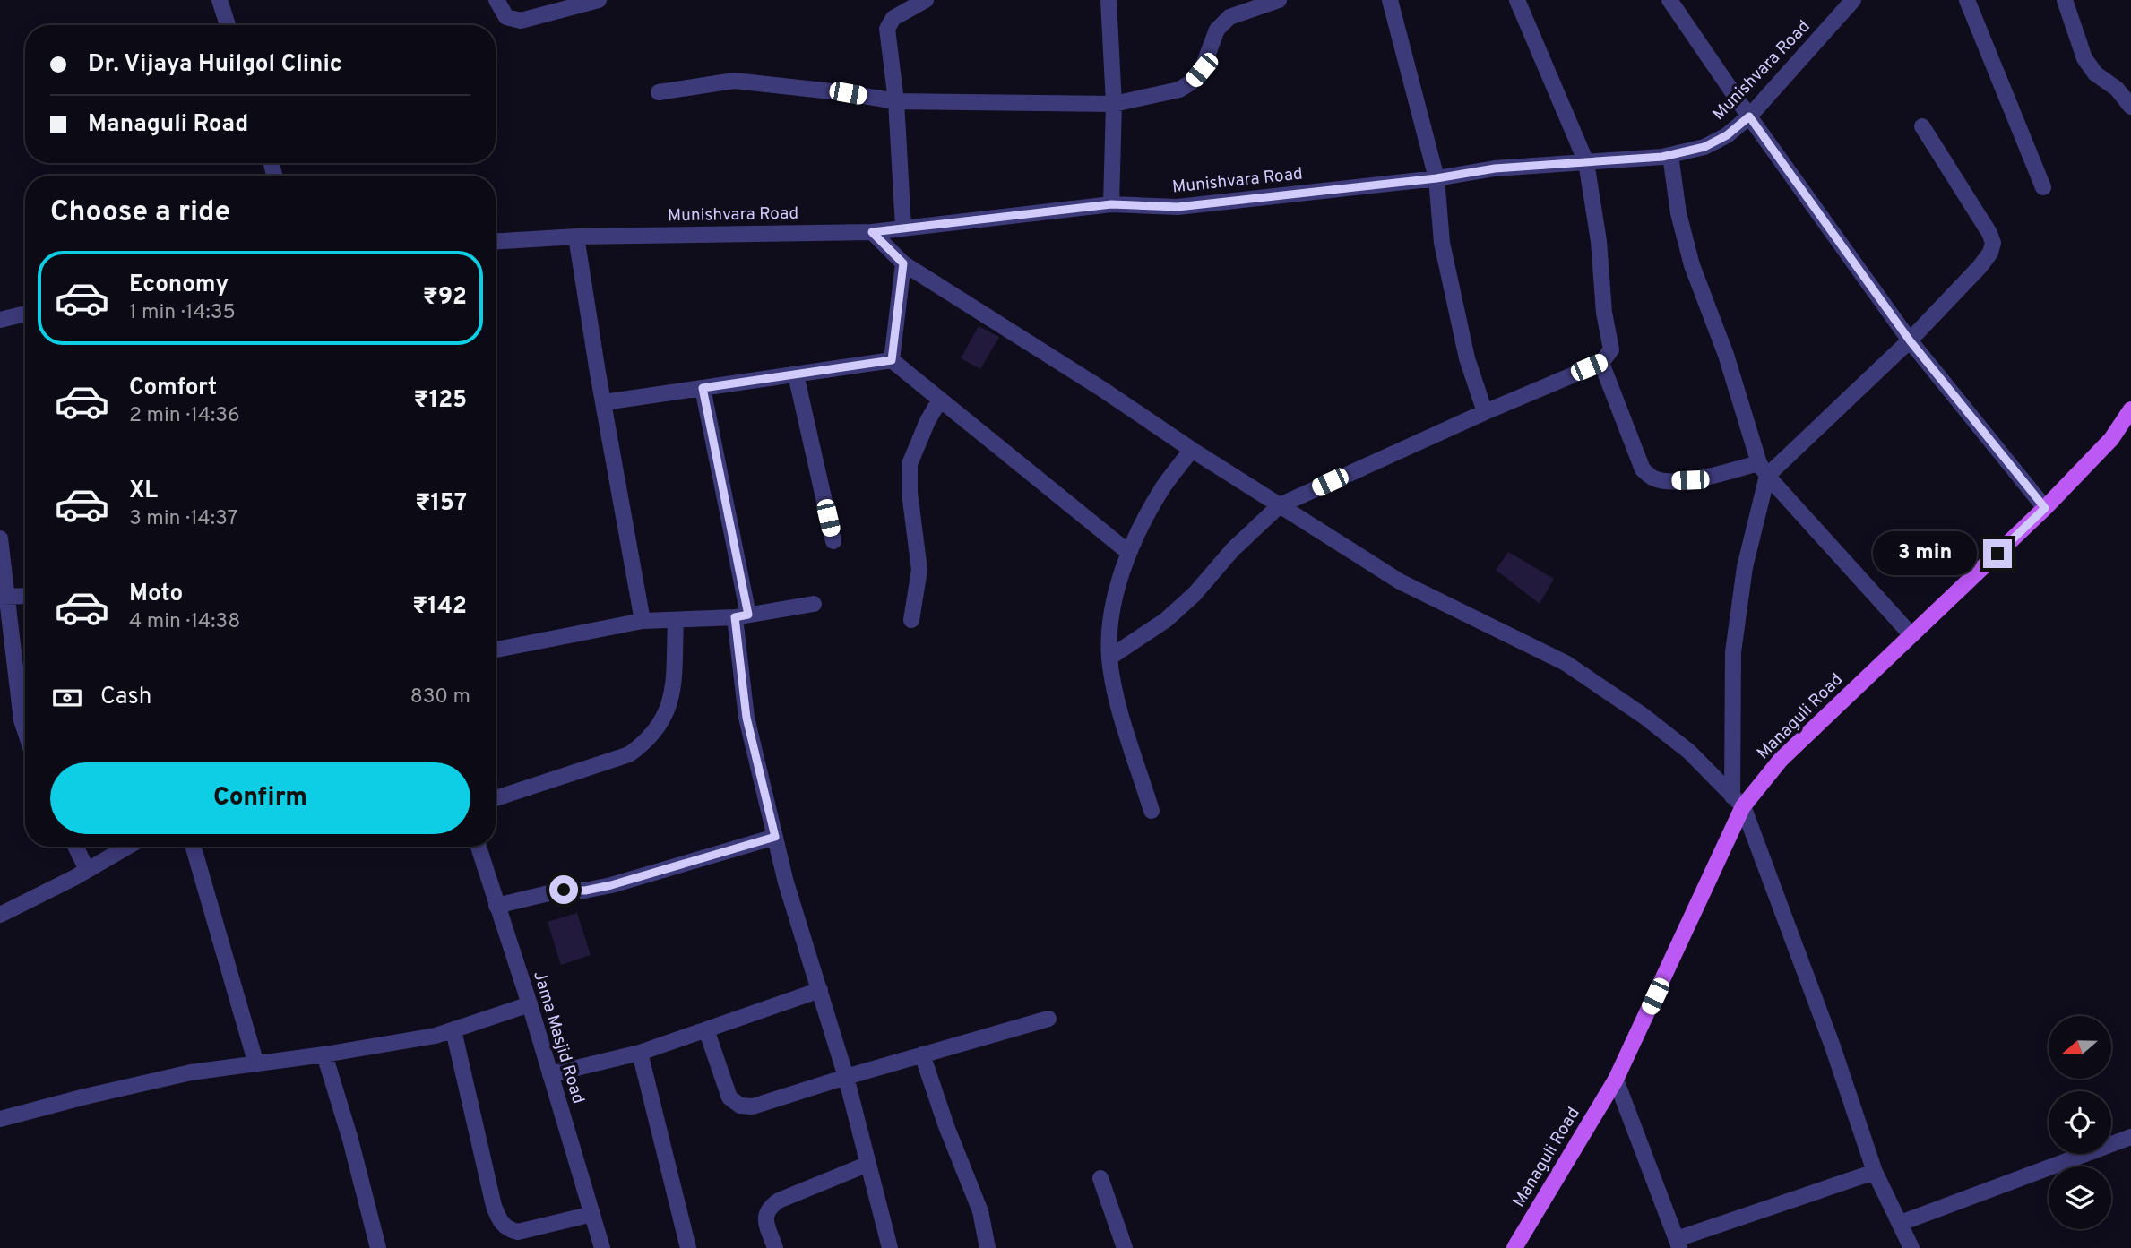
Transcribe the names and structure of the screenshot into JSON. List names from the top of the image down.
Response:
{
  "streets": {
    "main road": ["Managuli Road"],
    "street": ["Munishvara Road", "Jama Masjid Road"]
  },
  "north": "left",
  "page": {
    "banner": ["Dr. Vijaya Huilgol Clinic", "Managuli Road"],
    "heading": "Choose a ride",
    "list": [
      {
        "name": "Economy",
        "note": "1 min · 14:35",
        "value": "₹92"
      },
      {
        "name": "Comfort",
        "note": "2 min · 14:36",
        "value": "₹125"
      },
      {
        "name": "XL",
        "note": "3 min · 14:37",
        "value": "₹157"
      },
      {
        "name": "Moto",
        "note": "4 min · 14:38",
        "value": "₹142"
      }
    ],
    "bubble": "3 min",
    "pay": ["Cash", "830 m"],
    "buttons": "Confirm"
  }
}
